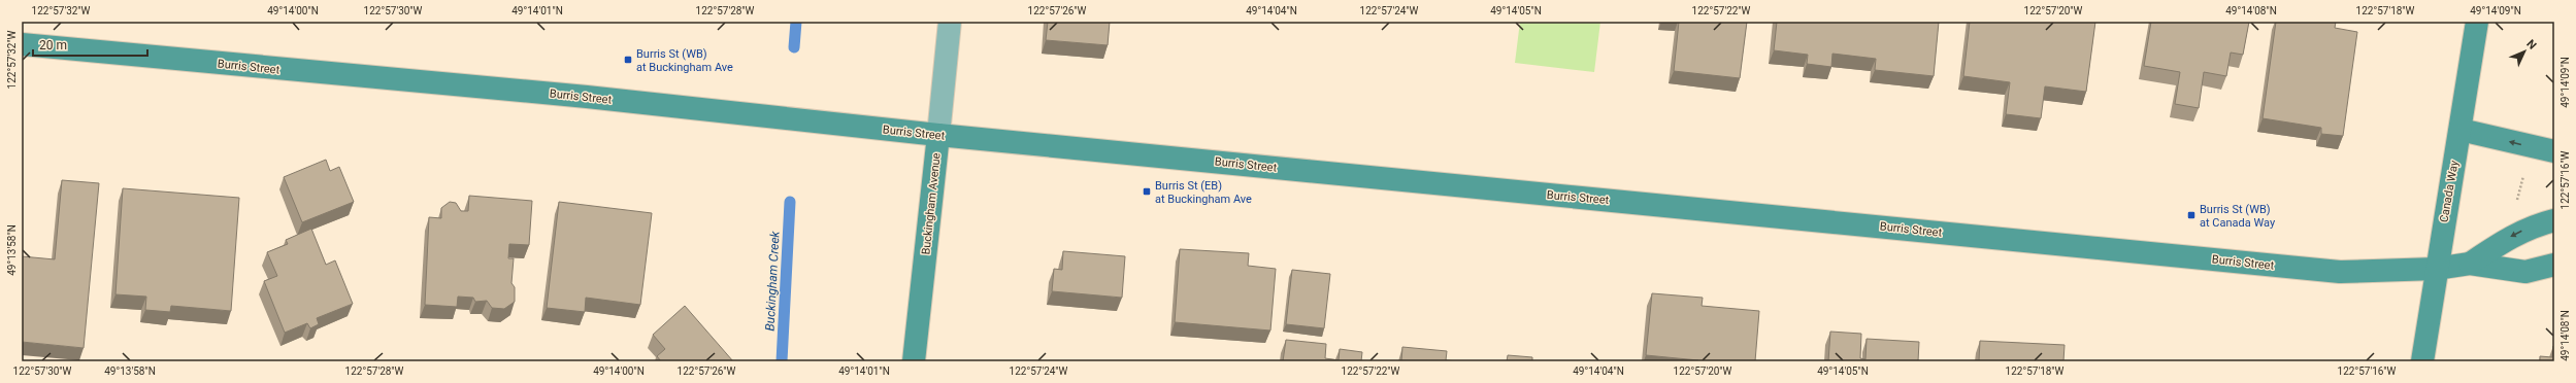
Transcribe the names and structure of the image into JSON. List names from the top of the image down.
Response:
{
  "streets": {
    "street": ["Burris Street", "Canada Way", "Buckingham Avenue"]
  },
  "crossings": [
    ["Burris Street", "Canada Way"],
    ["Burris Street", "Buckingham Avenue"]
  ],
  "water": ["Buckingham Creek"],
  "places": {
    "transit": ["Burris St (WB) at Buckingham Ave", "Burris St (EB) at Buckingham Ave", "Burris St (WB) at Canada Way"]
  },
  "scale_bar": "20 m",
  "north": "top right",
  "coordinates": [
    "122°57'32\"W",
    "49°14'00\"N",
    "122°57'30\"W",
    "49°14'01\"N",
    "122°57'28\"W",
    "122°57'26\"W",
    "49°14'04\"N",
    "122°57'24\"W",
    "49°14'05\"N",
    "122°57'22\"W",
    "122°57'20\"W",
    "49°14'08\"N",
    "122°57'18\"W",
    "49°14'09\"N",
    "122°57'16\"W",
    "49°13'58\"N"
  ]
}
